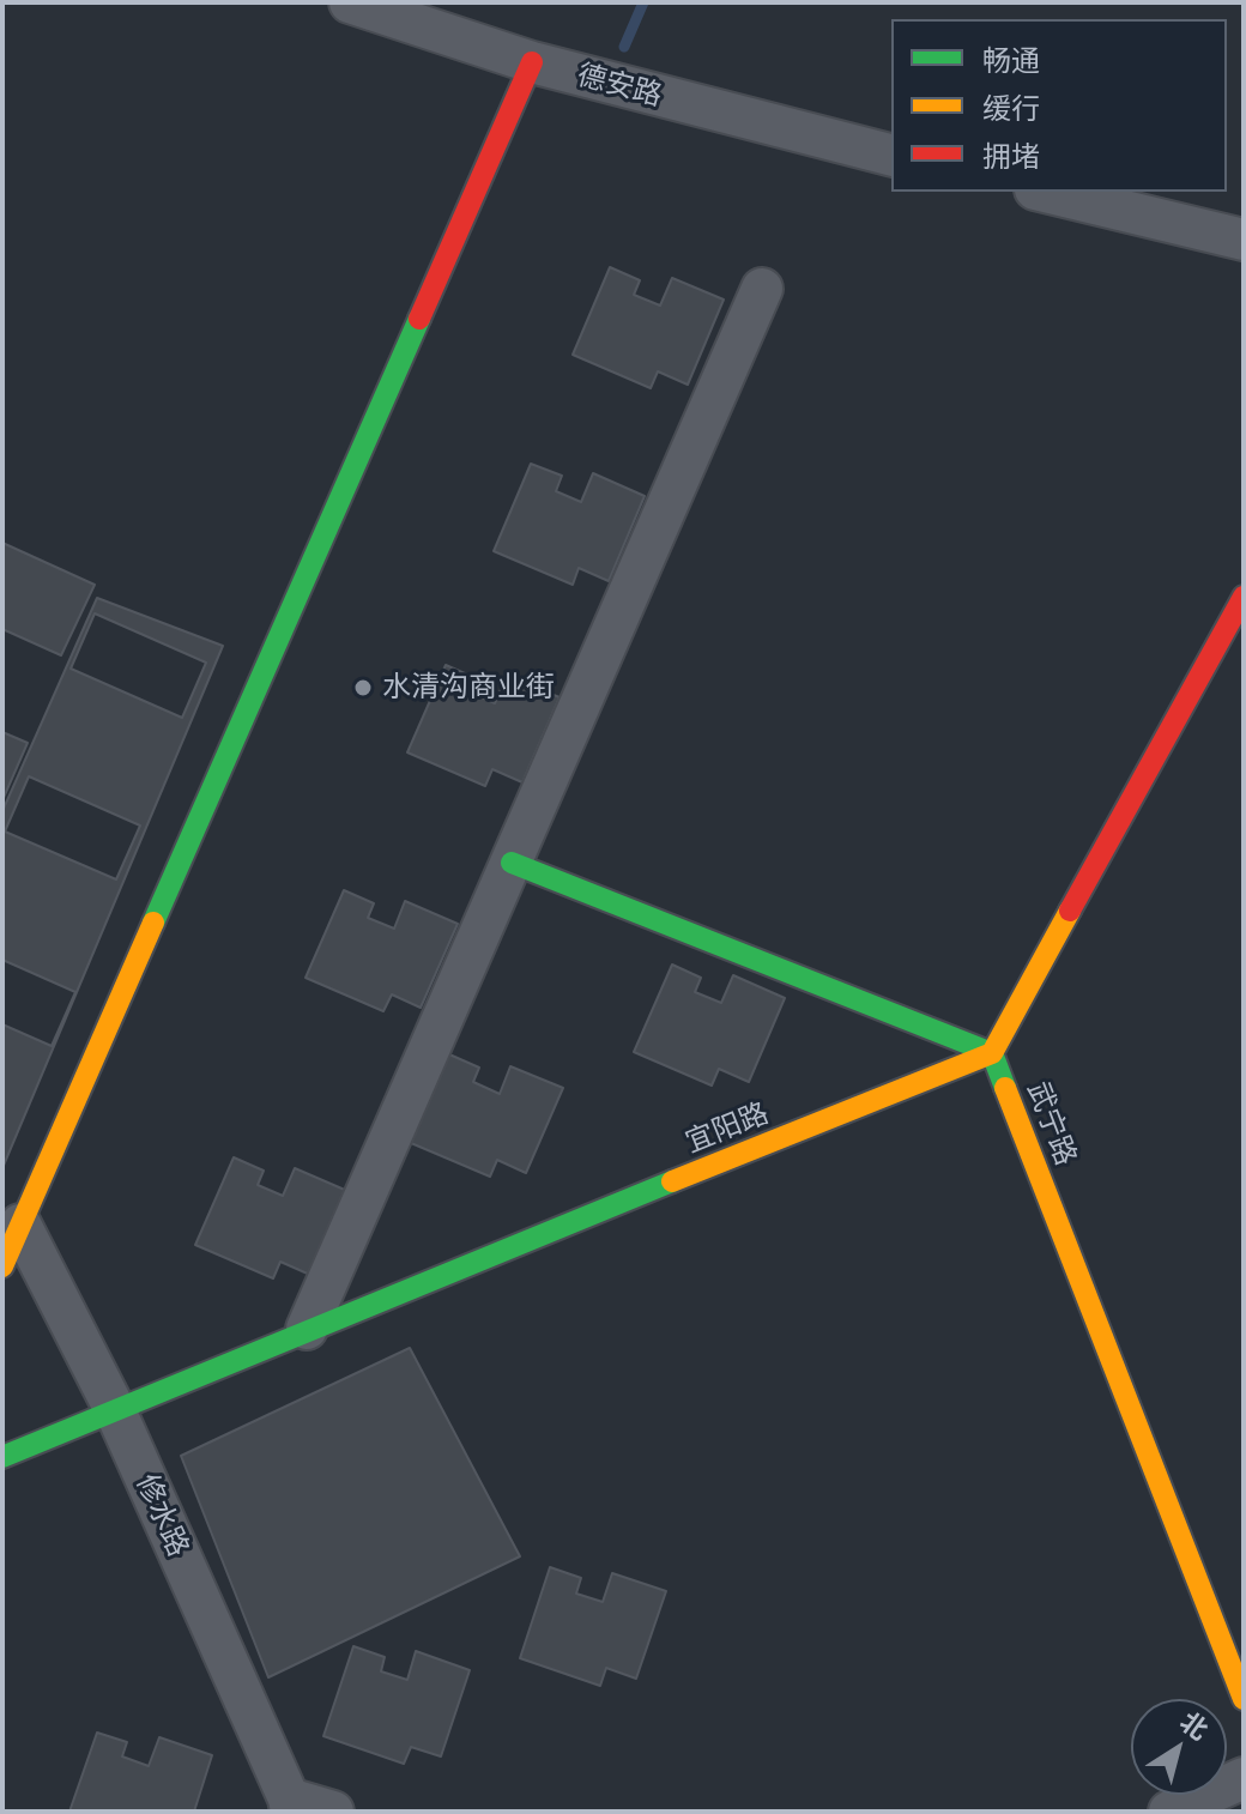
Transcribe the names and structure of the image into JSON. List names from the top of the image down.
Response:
{
  "streets": {
    "street": [
      "德安路",
      "武宁路",
      "宜阳路",
      "修水路"
    ]
  },
  "crossings": [
    ["武宁路", "宜阳路"],
    ["宜阳路", "修水路"]
  ],
  "places": ["水清沟商业街"],
  "legend": ["畅通", "缓行", "拥堵"],
  "north": "top right"
}
